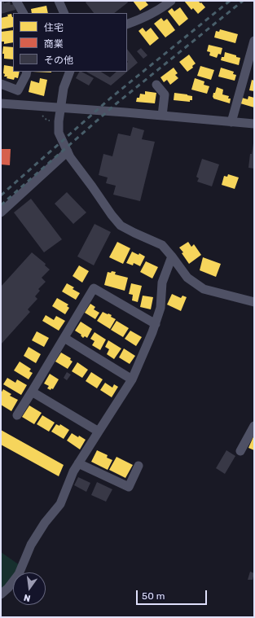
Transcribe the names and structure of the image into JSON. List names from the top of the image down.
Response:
{
  "legend": ["住宅", "商業", "その他"],
  "scale_bar": "50 m",
  "north": "bottom"
}
